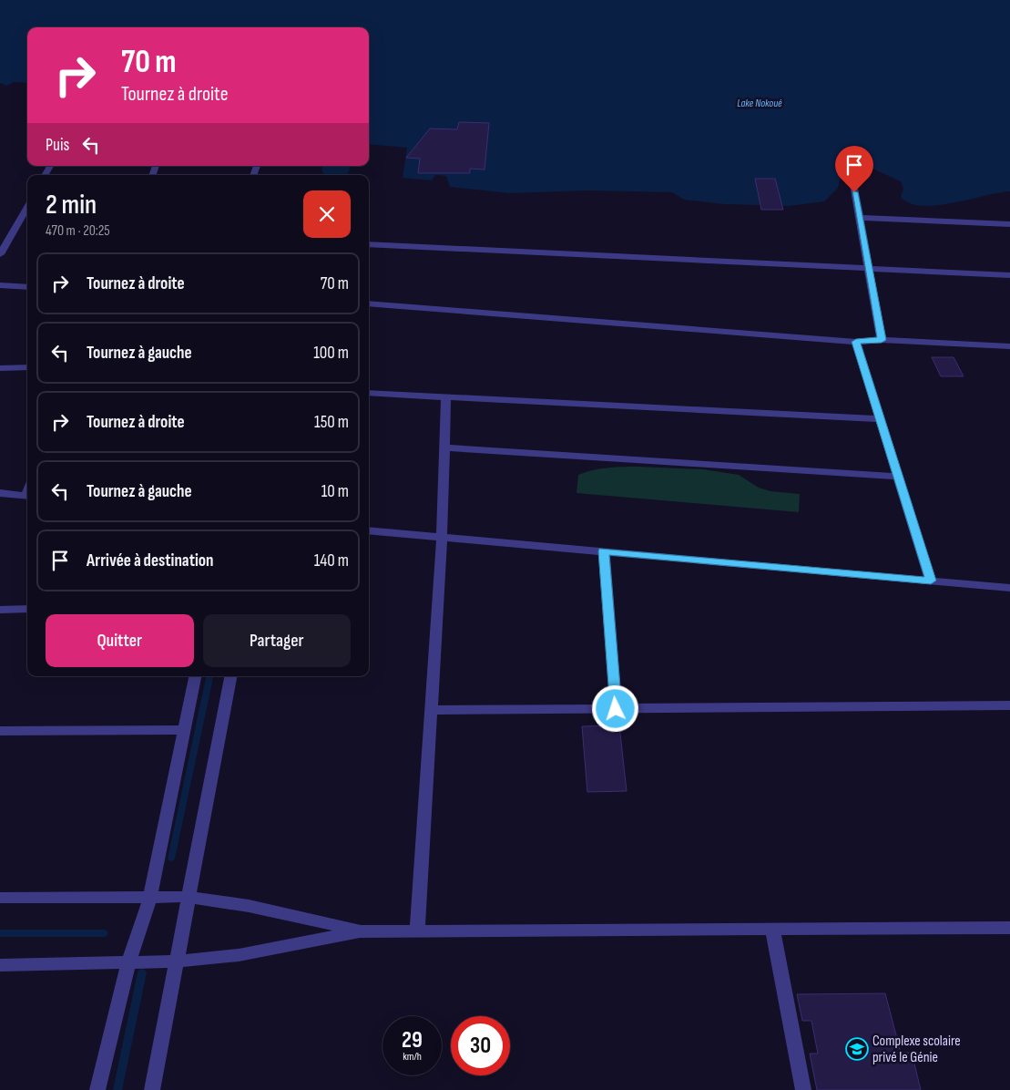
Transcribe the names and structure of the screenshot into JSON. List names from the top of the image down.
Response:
{
  "water": ["Lake Nokoué"],
  "places": {
    "school or university": ["Complexe scolaire privé le Génie"]
  },
  "page": {
    "turn": ["70 m", "Tournez à droite"],
    "then": "Puis",
    "heading": ["2 min", "470 m · 20:25"],
    "list": [
      {
        "name": "Tournez à droite",
        "value": "70 m"
      },
      {
        "name": "Tournez à gauche",
        "value": "100 m"
      },
      {
        "name": "Tournez à droite",
        "value": "150 m"
      },
      {
        "name": "Tournez à gauche",
        "value": "10 m"
      },
      {
        "name": "Arrivée à destination",
        "value": "140 m"
      }
    ],
    "buttons": ["Quitter", "Partager"],
    "speed": "29 km/h",
    "limit": "30"
  }
}
